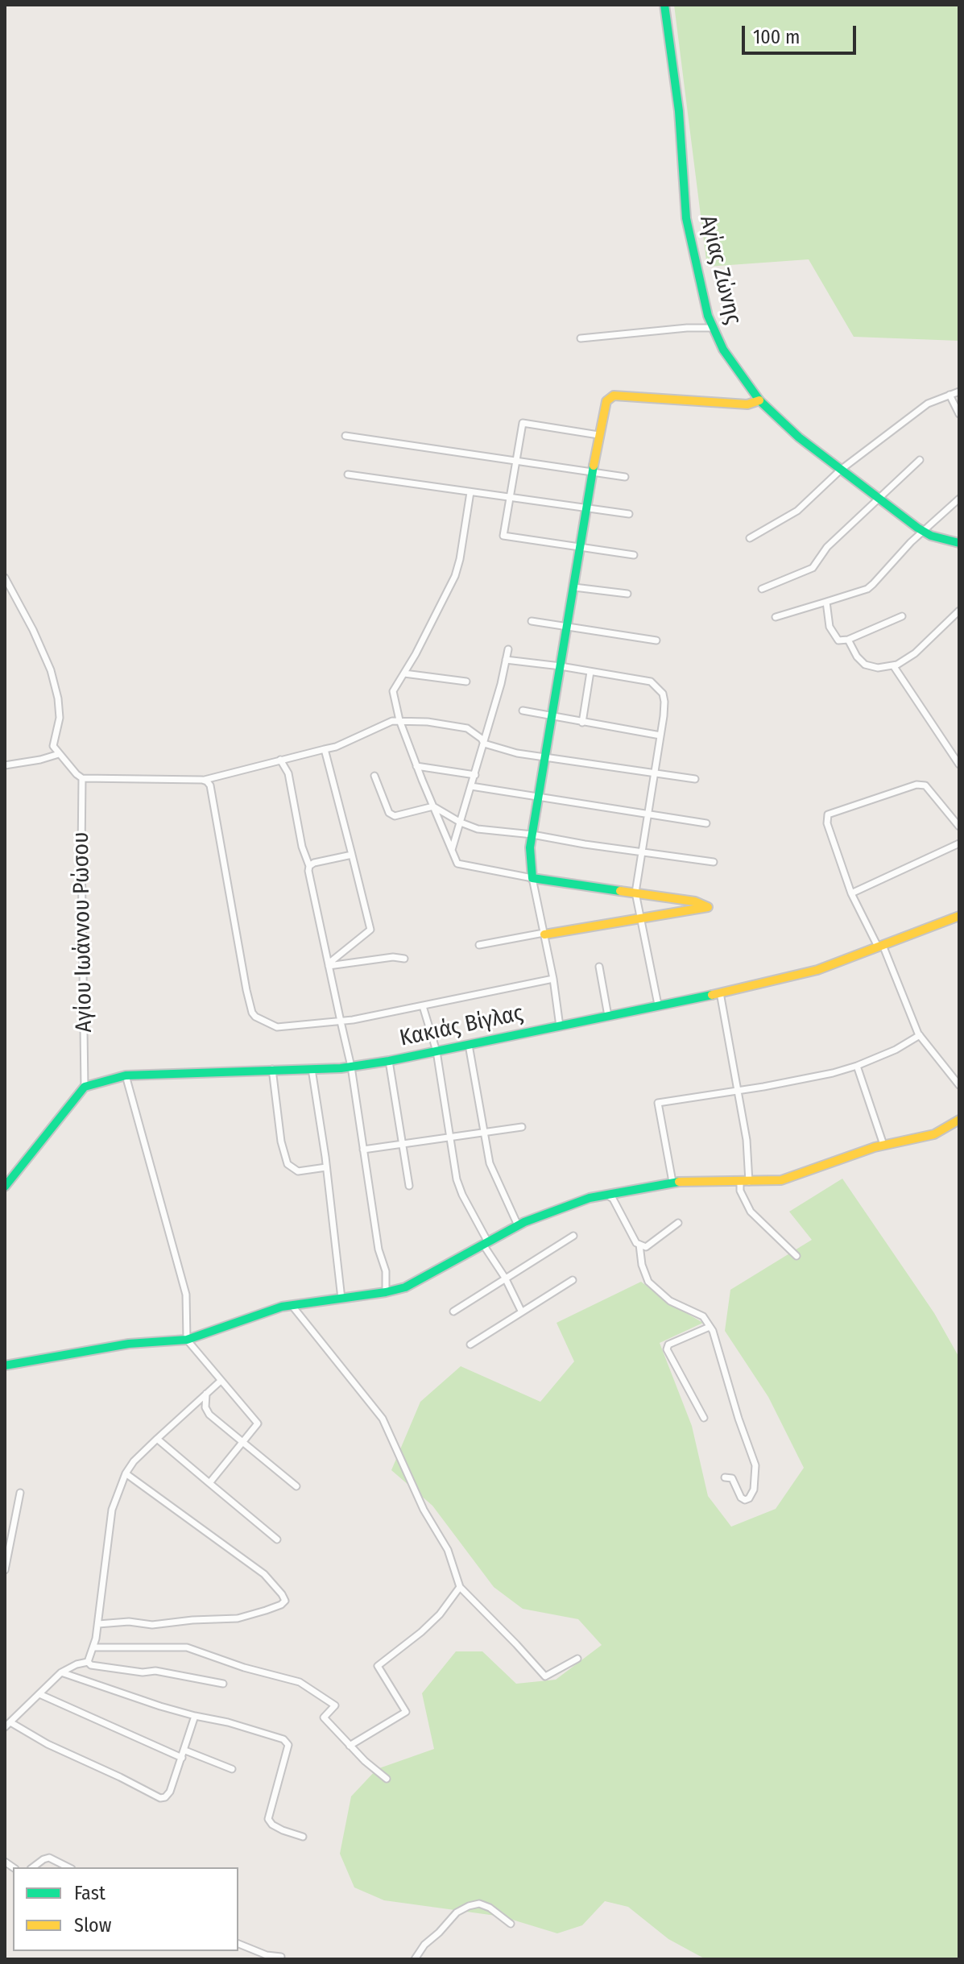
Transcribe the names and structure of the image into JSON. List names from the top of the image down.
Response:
{
  "streets": {
    "street": ["Αγίας Ζώνης", "Αγίου Ιωάννου Ρώσου", "Κακιάς Βίγλας"]
  },
  "crossings": [
    ["Αγίου Ιωάννου Ρώσου", "Κακιάς Βίγλας"]
  ],
  "legend": ["Fast", "Slow"],
  "scale_bar": "100 m"
}
